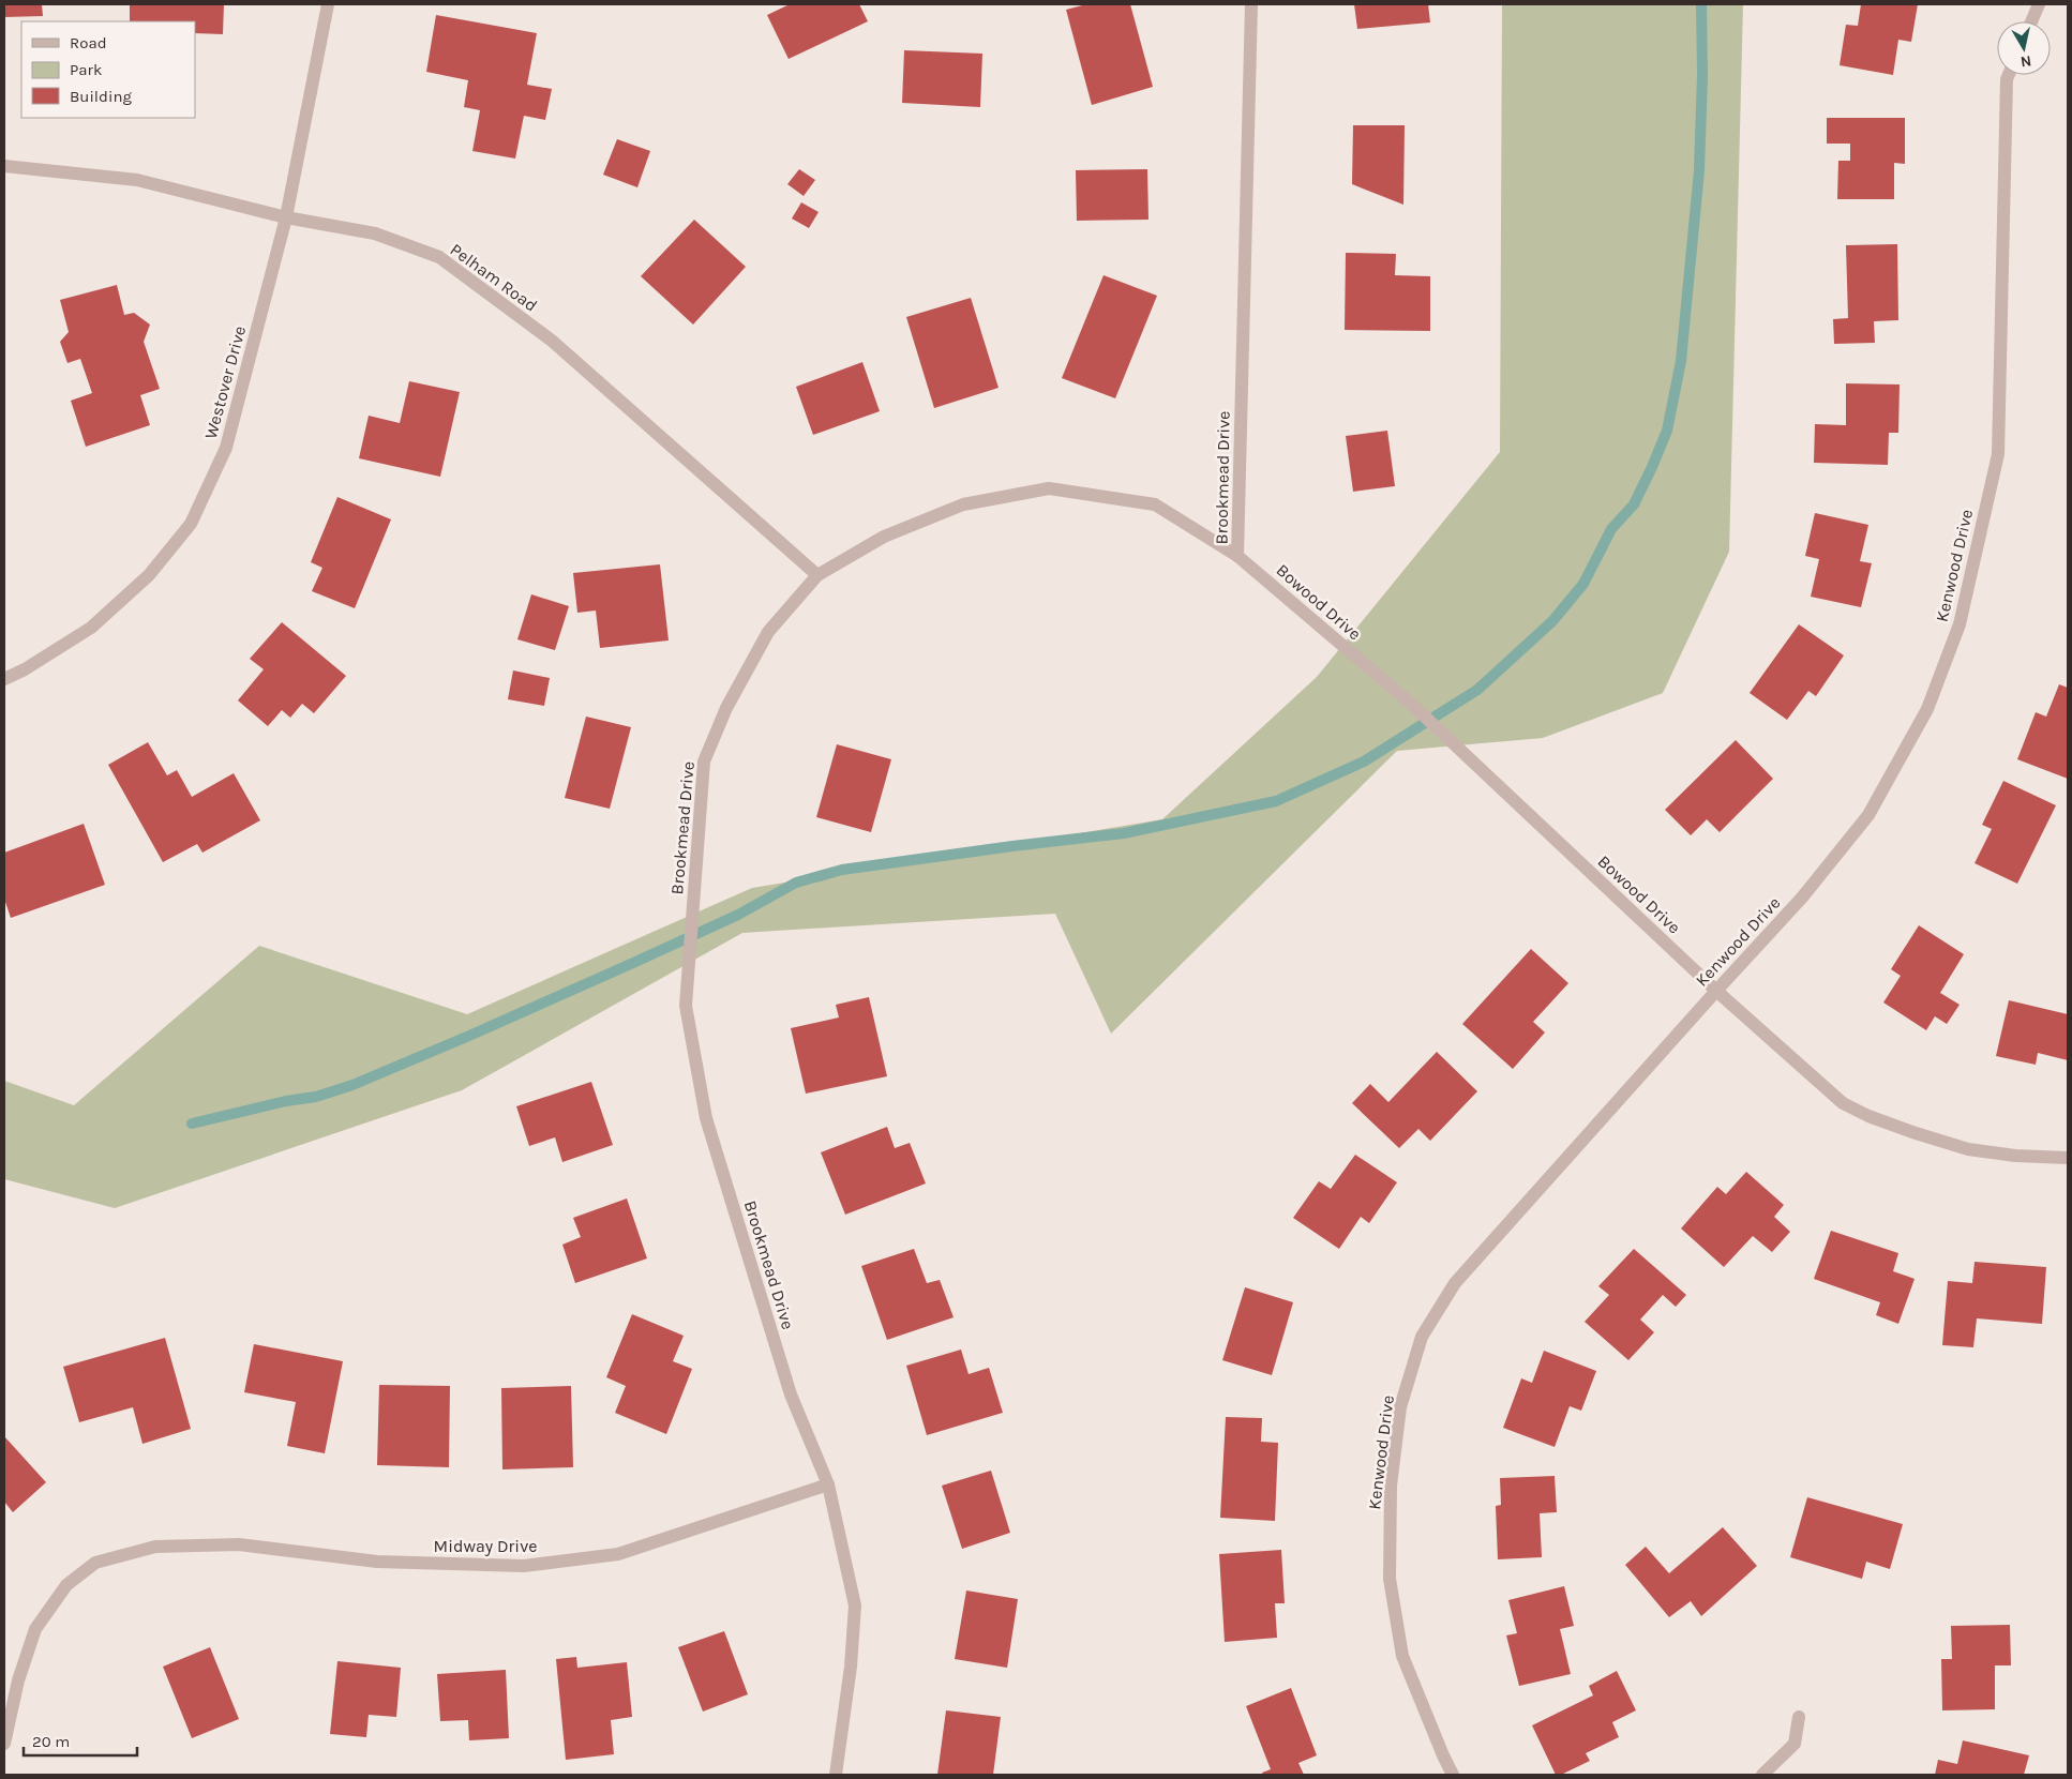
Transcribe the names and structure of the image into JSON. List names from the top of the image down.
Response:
{
  "streets": {
    "street": [
      "Pelham Road",
      "Westover Drive",
      "Brookmead Drive",
      "Kenwood Drive",
      "Bowood Drive",
      "Midway Drive"
    ]
  },
  "crossings": [
    ["Pelham Road", "Westover Drive"],
    ["Pelham Road", "Brookmead Drive"],
    ["Brookmead Drive", "Bowood Drive"],
    ["Brookmead Drive", "Midway Drive"],
    ["Kenwood Drive", "Bowood Drive"]
  ],
  "legend": ["Road", "Park", "Building"],
  "scale_bar": "20 m",
  "north": "bottom"
}
